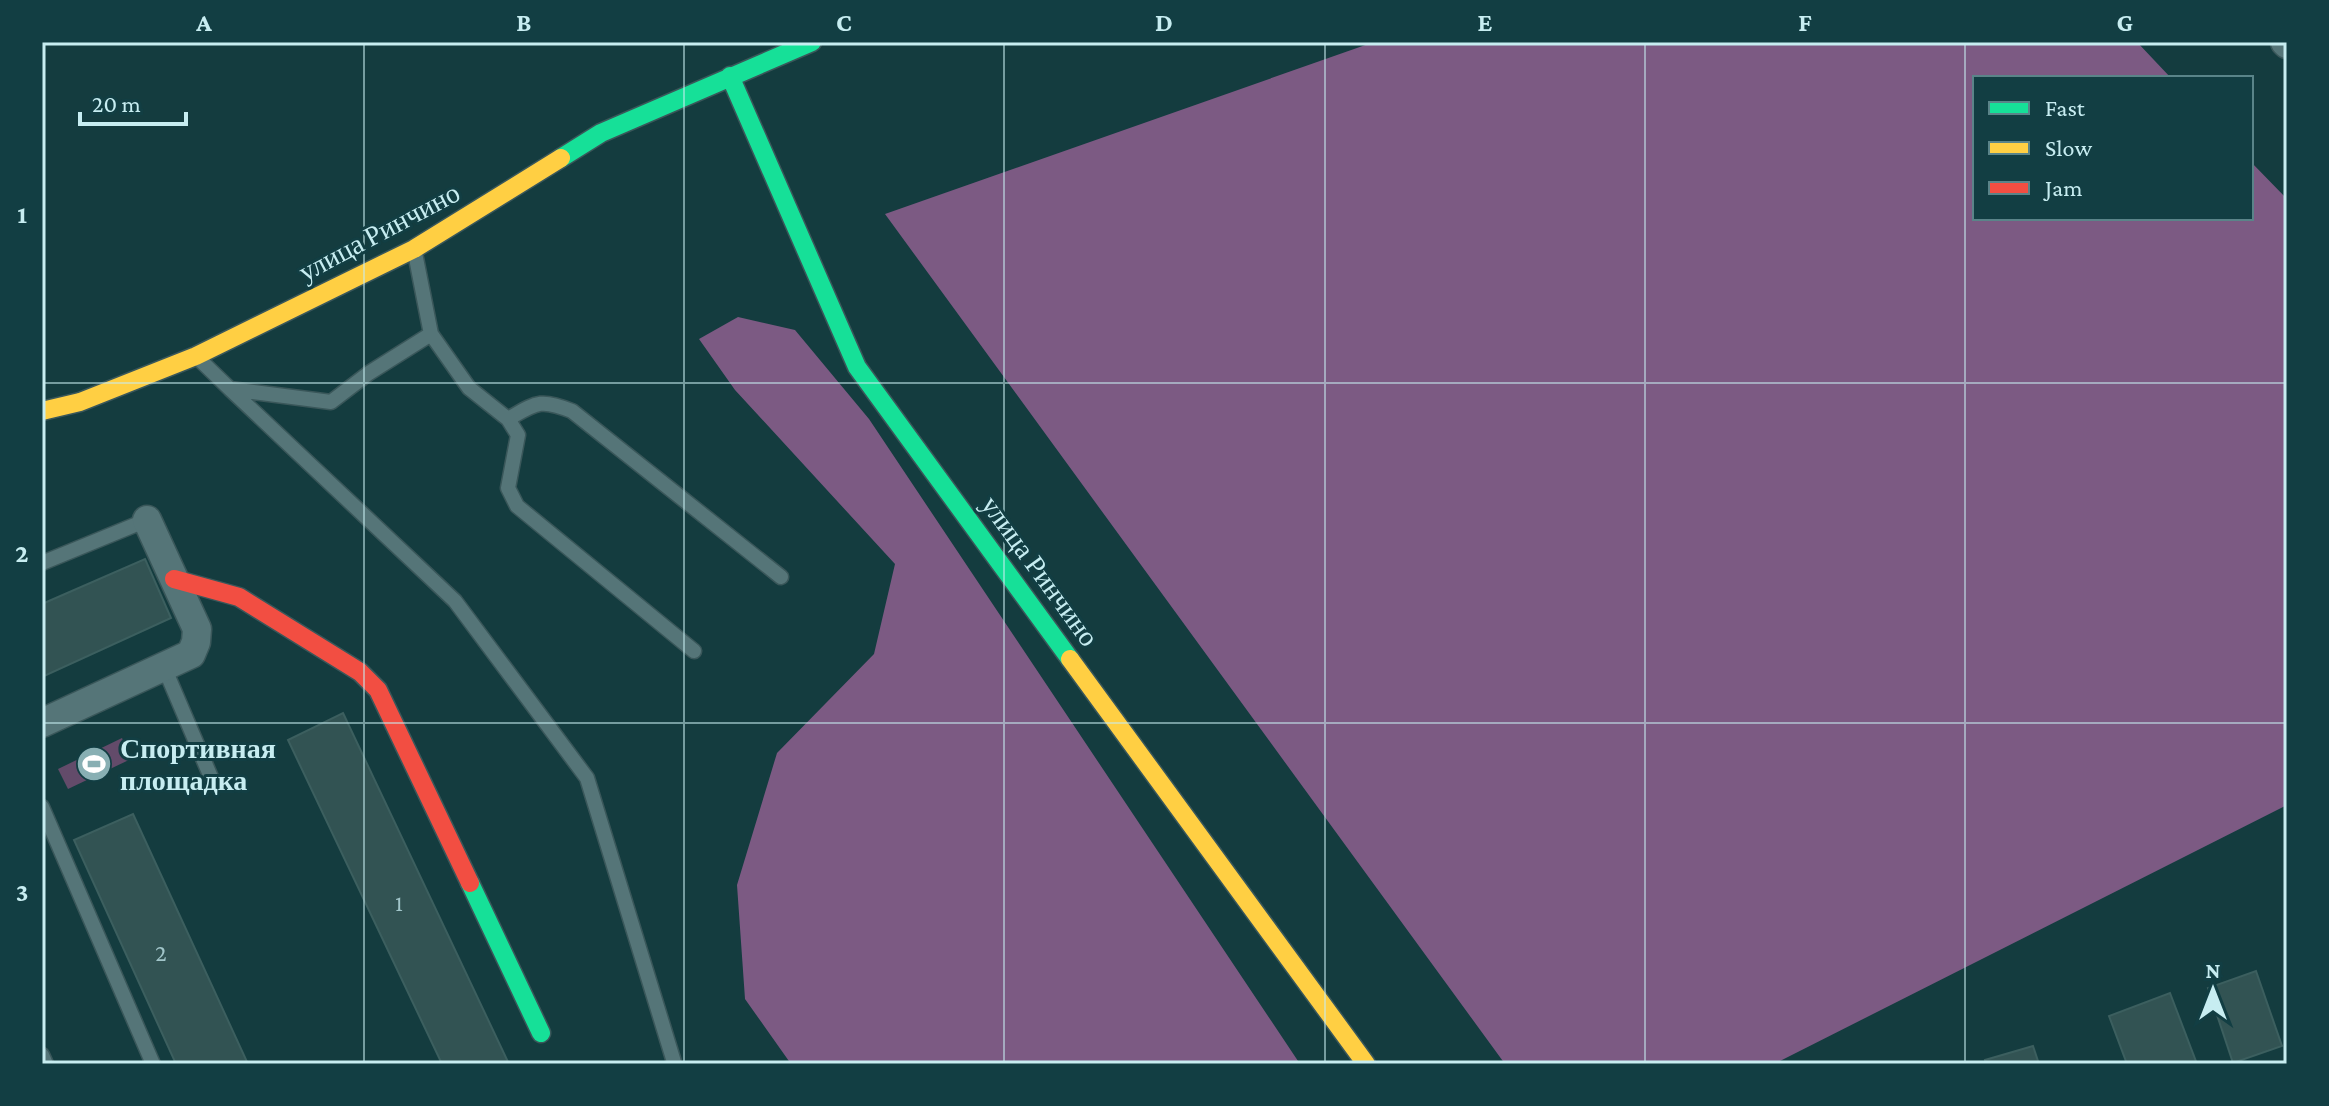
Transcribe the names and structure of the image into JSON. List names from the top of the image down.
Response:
{
  "streets": {
    "street": ["улица Ринчино"]
  },
  "places": {
    "sports": ["Спортивная площадка"]
  },
  "house_numbers": ["1", "2"],
  "legend": ["Fast", "Slow", "Jam"],
  "scale_bar": "20 m",
  "north": "top",
  "grid": {
    "columns": [
      "A",
      "B",
      "C",
      "D",
      "E",
      "F",
      "G"
    ],
    "rows": ["1", "2", "3"]
  }
}
